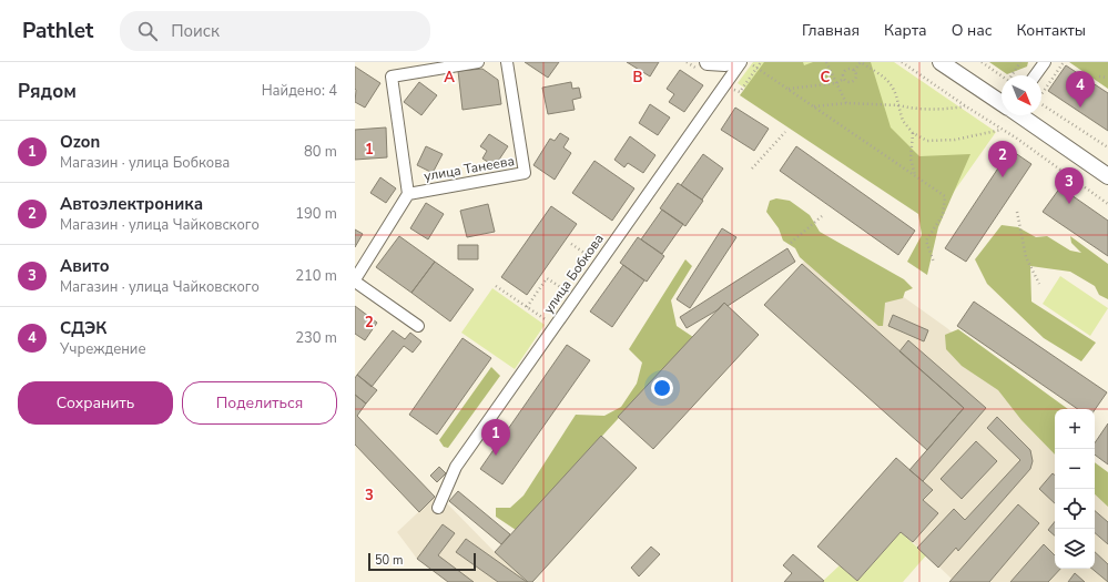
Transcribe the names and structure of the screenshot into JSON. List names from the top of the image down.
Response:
{
  "streets": {
    "street": ["улица Танеева", "улица Бобкова"]
  },
  "scale_bar": "50 m",
  "north": "bottom right",
  "page": {
    "header": "Pathlet",
    "search": "Поиск",
    "nav": [
      "Главная",
      "Карта",
      "О нас",
      "Контакты"
    ],
    "heading": ["Рядом", "Найдено: 4"],
    "pins": [
      "4",
      "2",
      "3",
      "1"
    ],
    "list": [
      {
        "mark": "1",
        "name": "Ozon",
        "note": "Магазин · улица Бобкова",
        "value": "80 m"
      },
      {
        "mark": "2",
        "name": "Автоэлектроника",
        "note": "Магазин · улица Чайковского",
        "value": "190 m"
      },
      {
        "mark": "3",
        "name": "Авито",
        "note": "Магазин · улица Чайковского",
        "value": "210 m"
      },
      {
        "mark": "4",
        "name": "СДЭК",
        "note": "Учреждение",
        "value": "230 m"
      }
    ],
    "buttons": ["Сохранить", "Поделиться"],
    "map_buttons": ["+", "−"],
    "scale": "50 m"
  },
  "grid": {
    "columns": ["A", "B", "C"],
    "rows": ["1", "2", "3"]
  }
}
